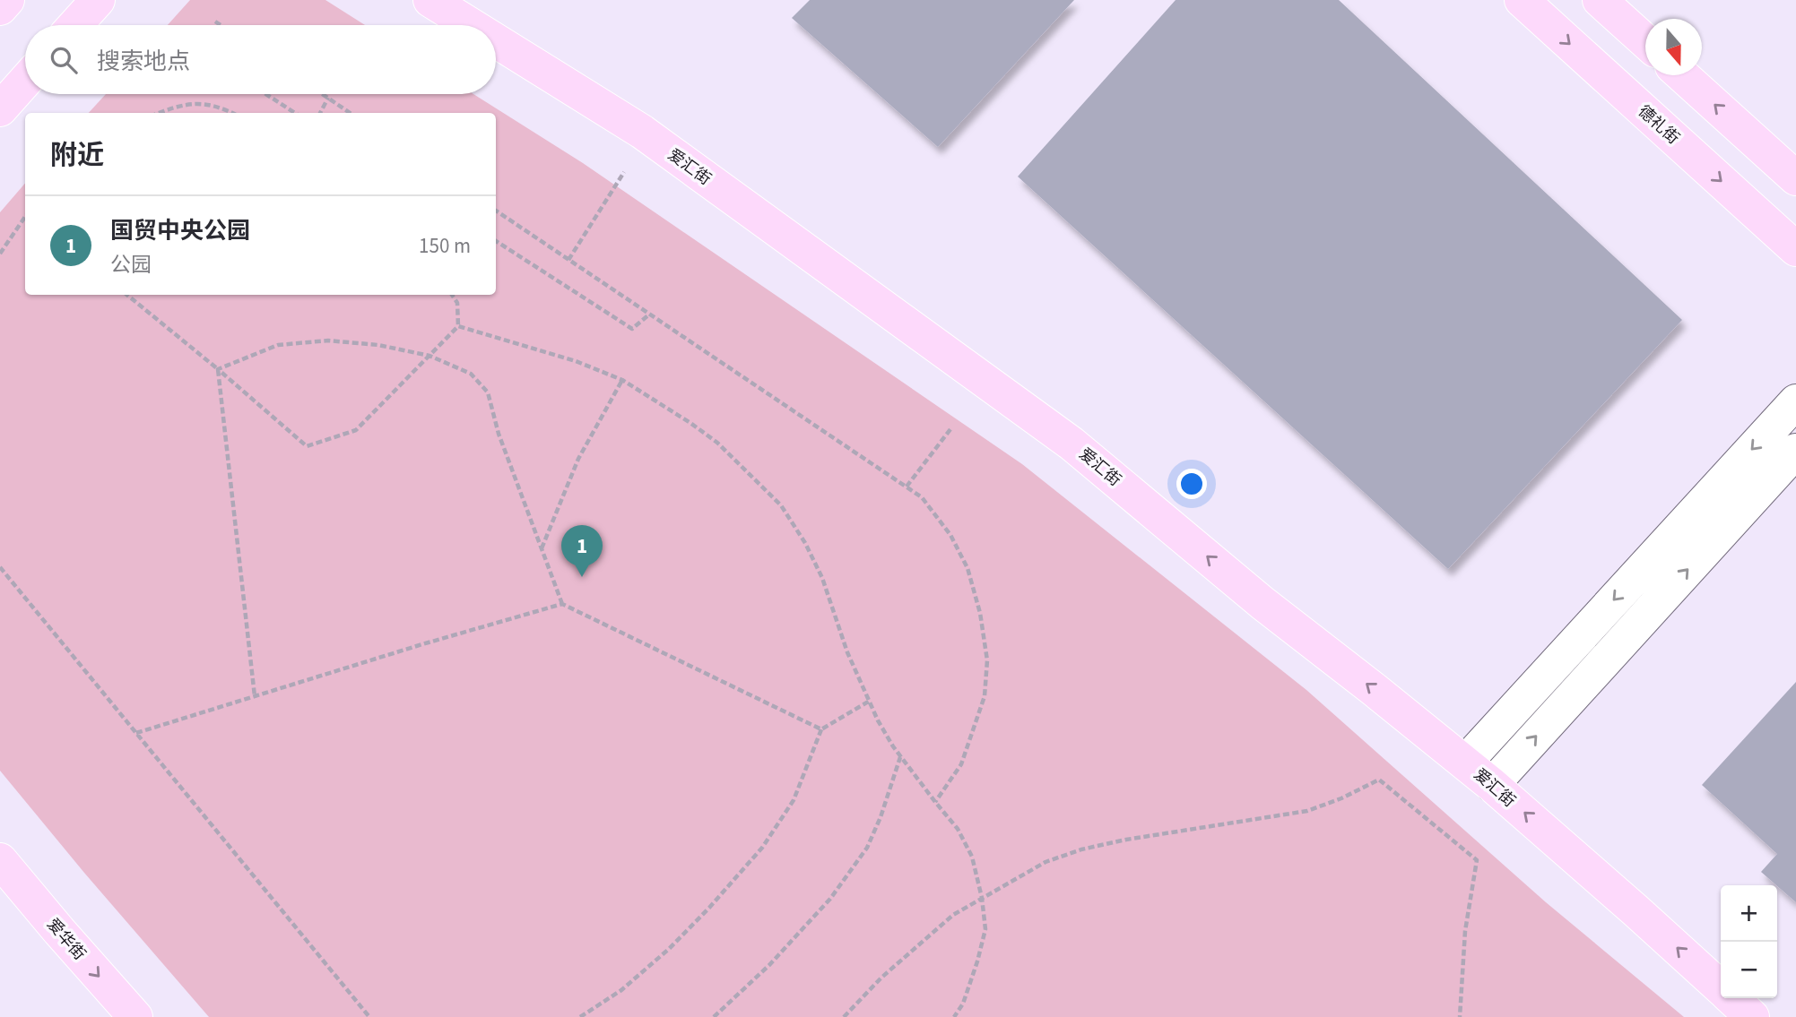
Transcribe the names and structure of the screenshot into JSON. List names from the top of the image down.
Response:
{
  "streets": {
    "main road": ["德礼街", "爱汇街", "爱华街"]
  },
  "one_way": ["爱汇街", "爱华街"],
  "north": "bottom",
  "page": {
    "search": "搜索地点",
    "heading": "附近",
    "list": [
      {
        "mark": "1",
        "name": "国贸中央公园",
        "note": "公园",
        "value": "150 m"
      }
    ],
    "pins": "1",
    "map_buttons": ["+", "−"]
  }
}
